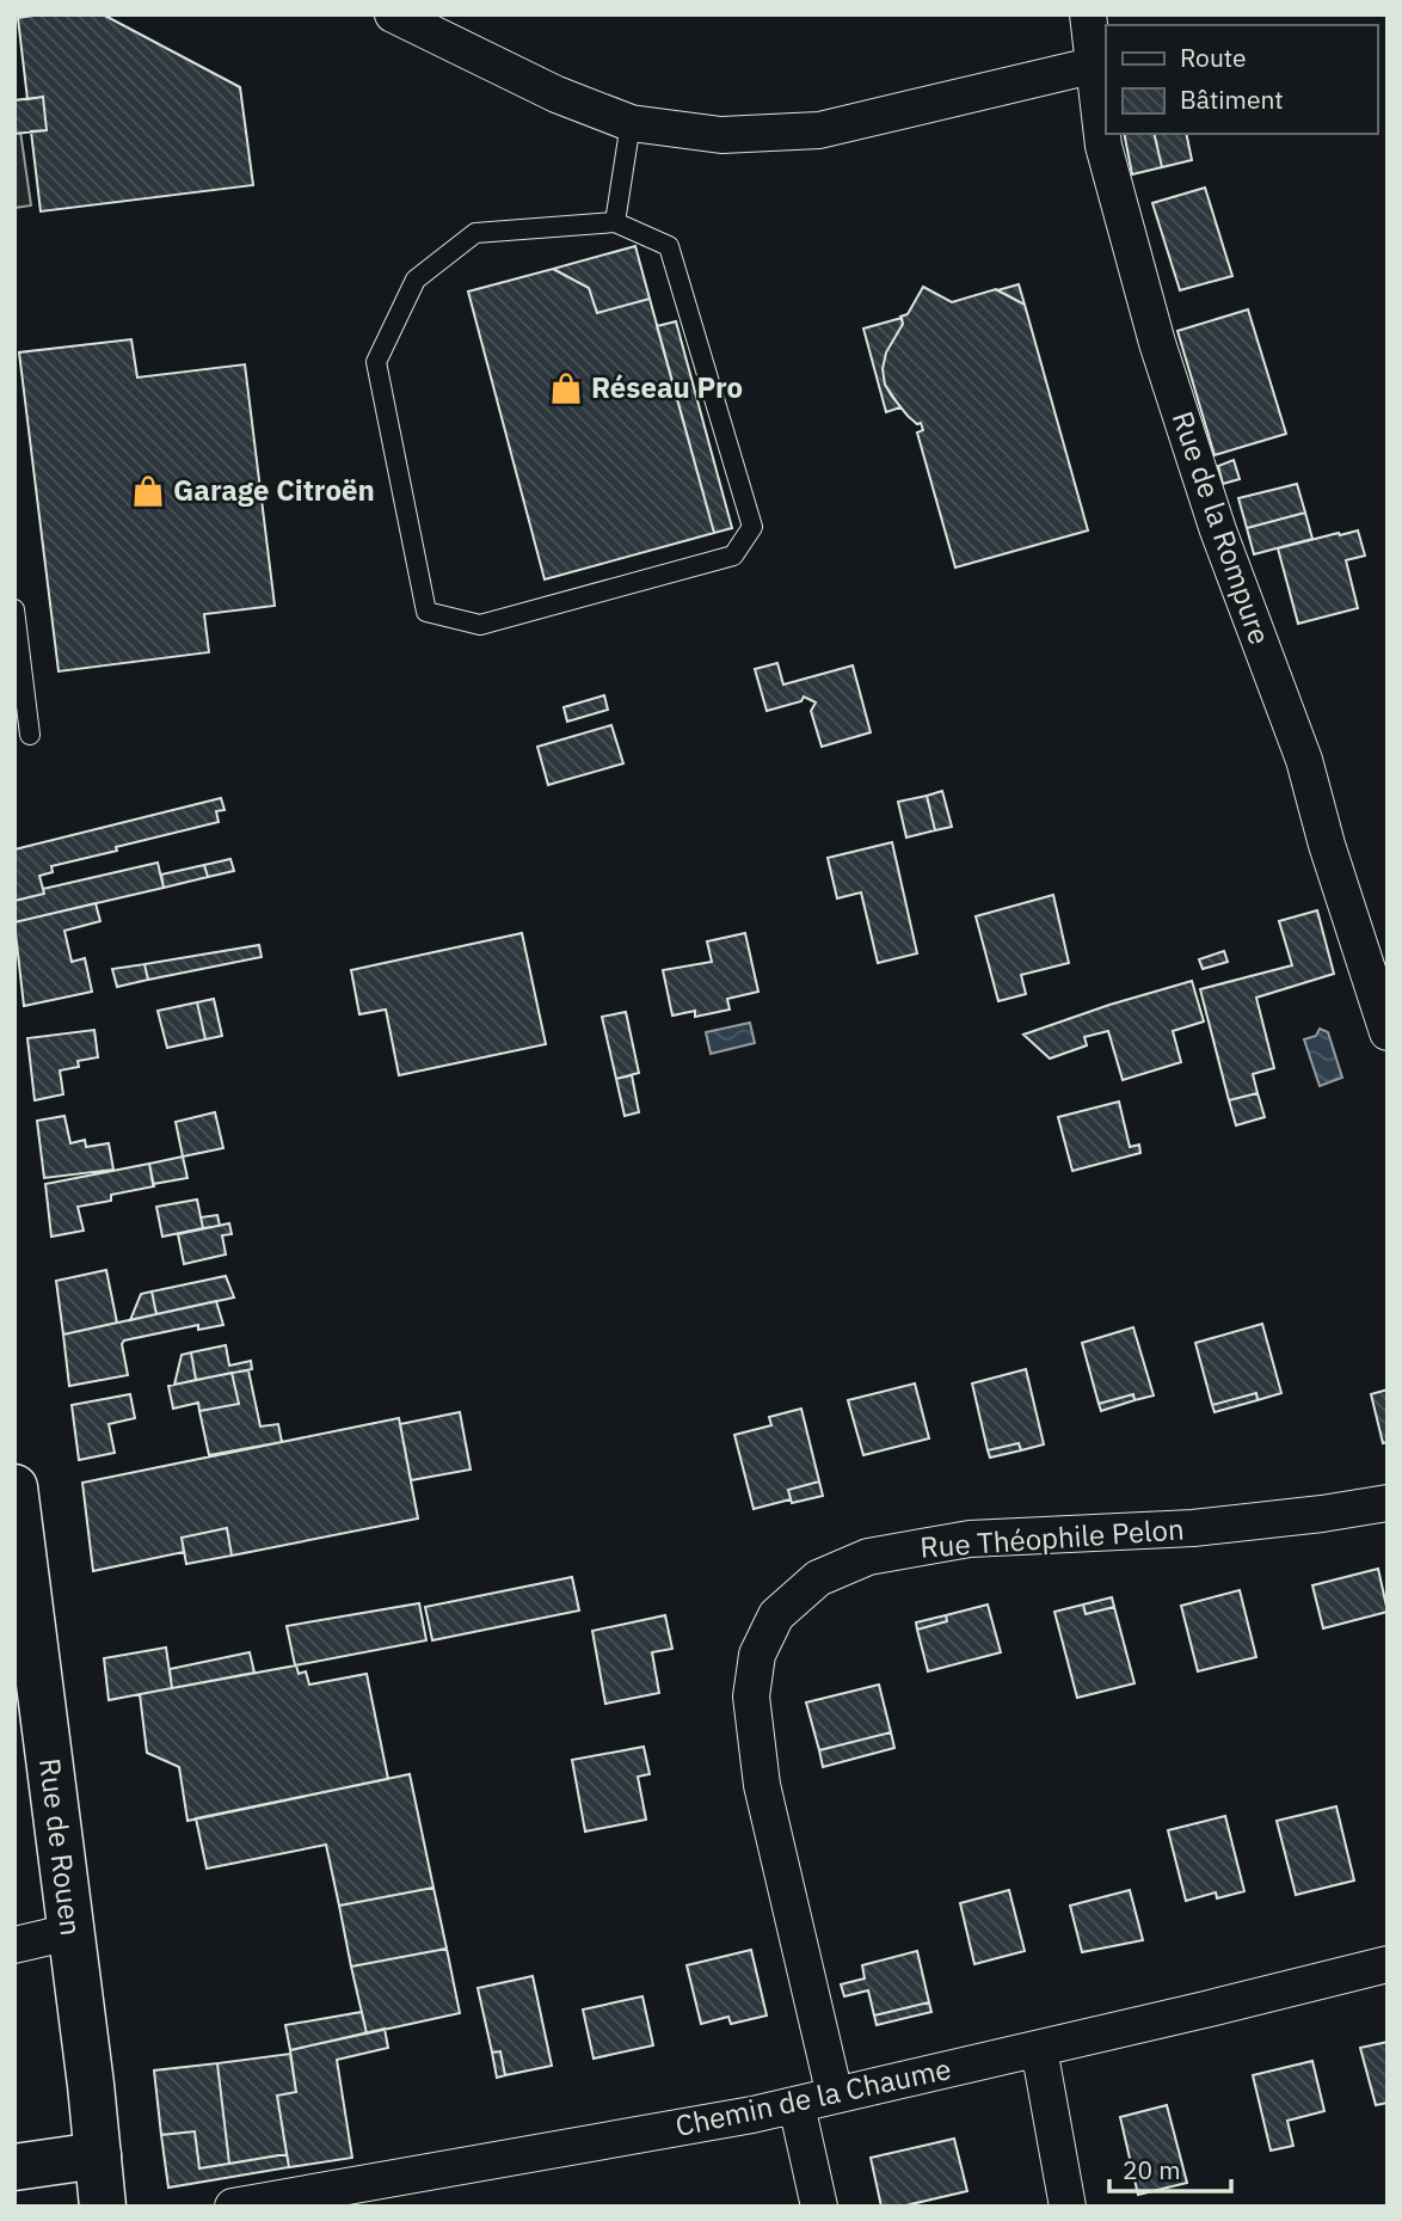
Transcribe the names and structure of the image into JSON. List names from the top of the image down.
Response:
{
  "streets": {
    "main road": ["Rue de Rouen"],
    "street": ["Rue de la Rompure", "Rue Théophile Pelon", "Chemin de la Chaume"]
  },
  "crossings": [
    ["Rue Théophile Pelon", "Chemin de la Chaume"]
  ],
  "places": {
    "shop": ["Réseau Pro", "Garage Citroën"]
  },
  "legend": ["Route", "Bâtiment"],
  "scale_bar": "20 m"
}
